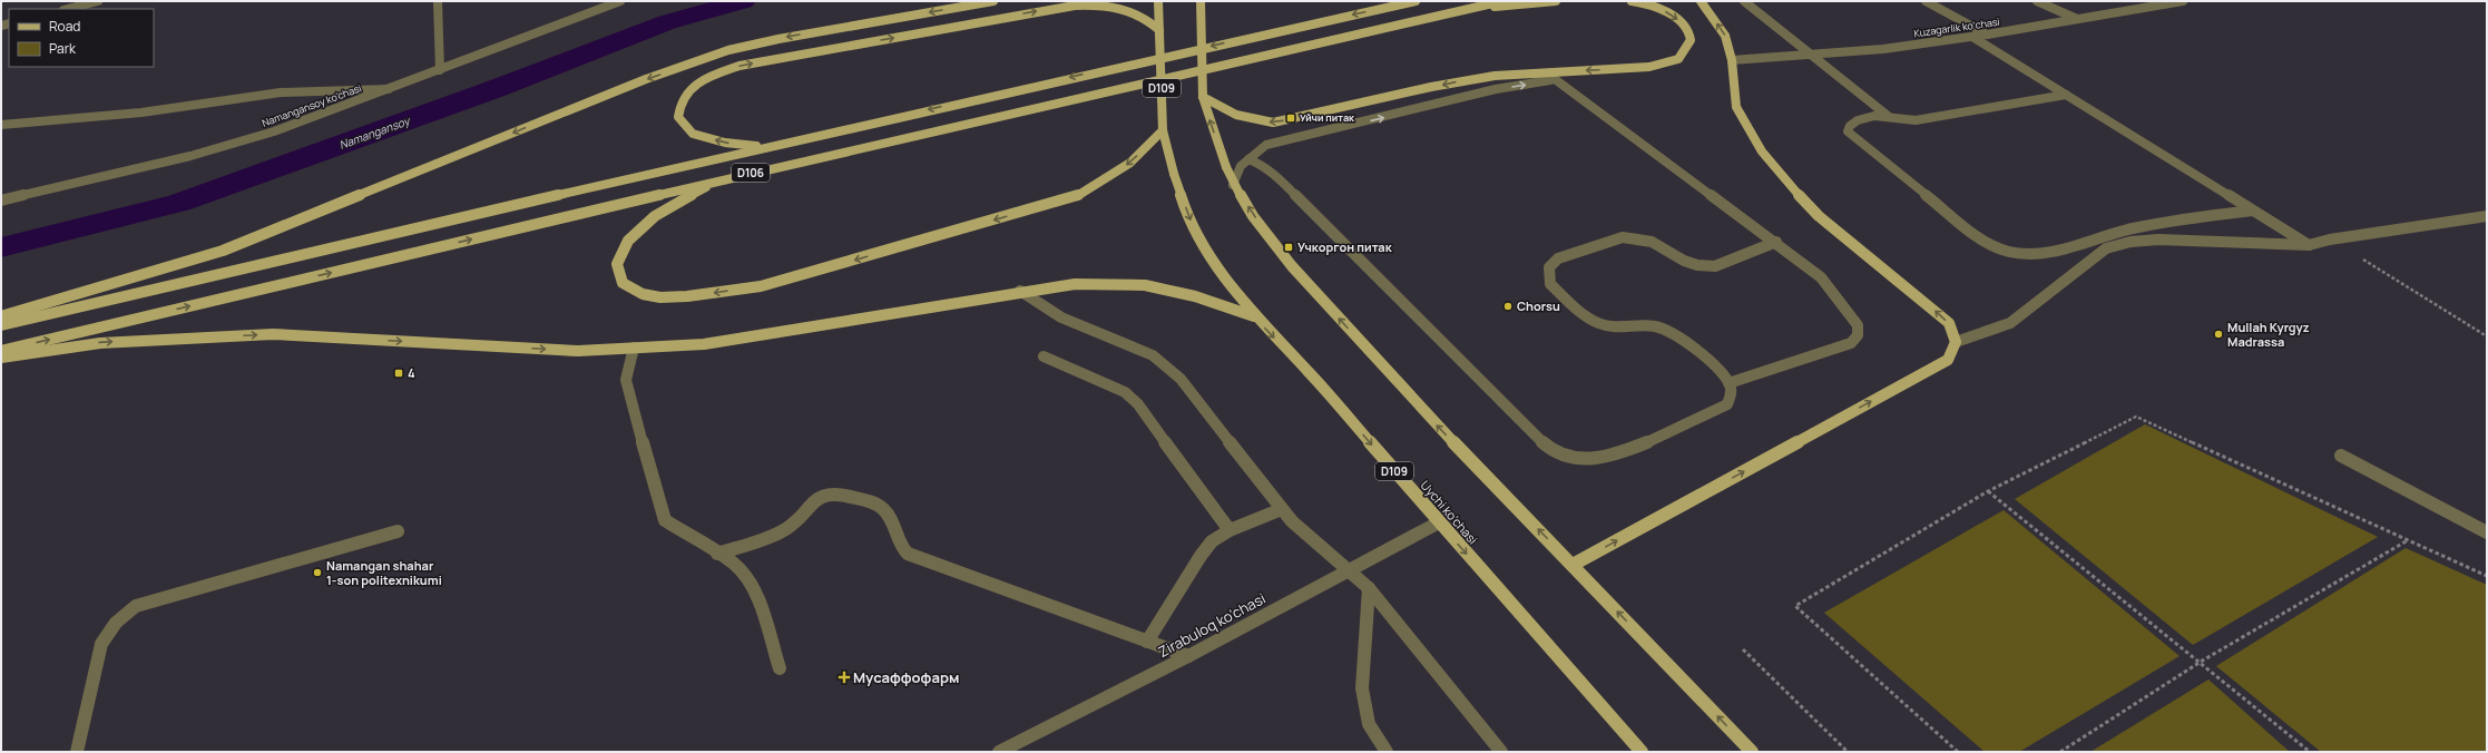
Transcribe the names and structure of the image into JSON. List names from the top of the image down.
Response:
{
  "streets": {
    "main road": ["D109", "D106", "Uychi ko’chasi"],
    "street": ["Kuzagarlik koʻchasi", "Namangansoy ko'chasi", "Zirabuloq ko'chasi"]
  },
  "crossings": [
    ["D109", "Uychi ko’chasi"],
    ["Uychi ko’chasi", "Zirabuloq ko'chasi"]
  ],
  "water": ["Namangansoy"],
  "places": {
    "transit": ["Уйчи питак", "Учкоргон питак", "4"],
    "other": ["Chorsu", "Mullah Kyrgyz Madrassa", "Namangan shahar 1-son politexnikumi"],
    "health": ["Мусаффофарм"]
  },
  "legend": ["Road", "Park"]
}
